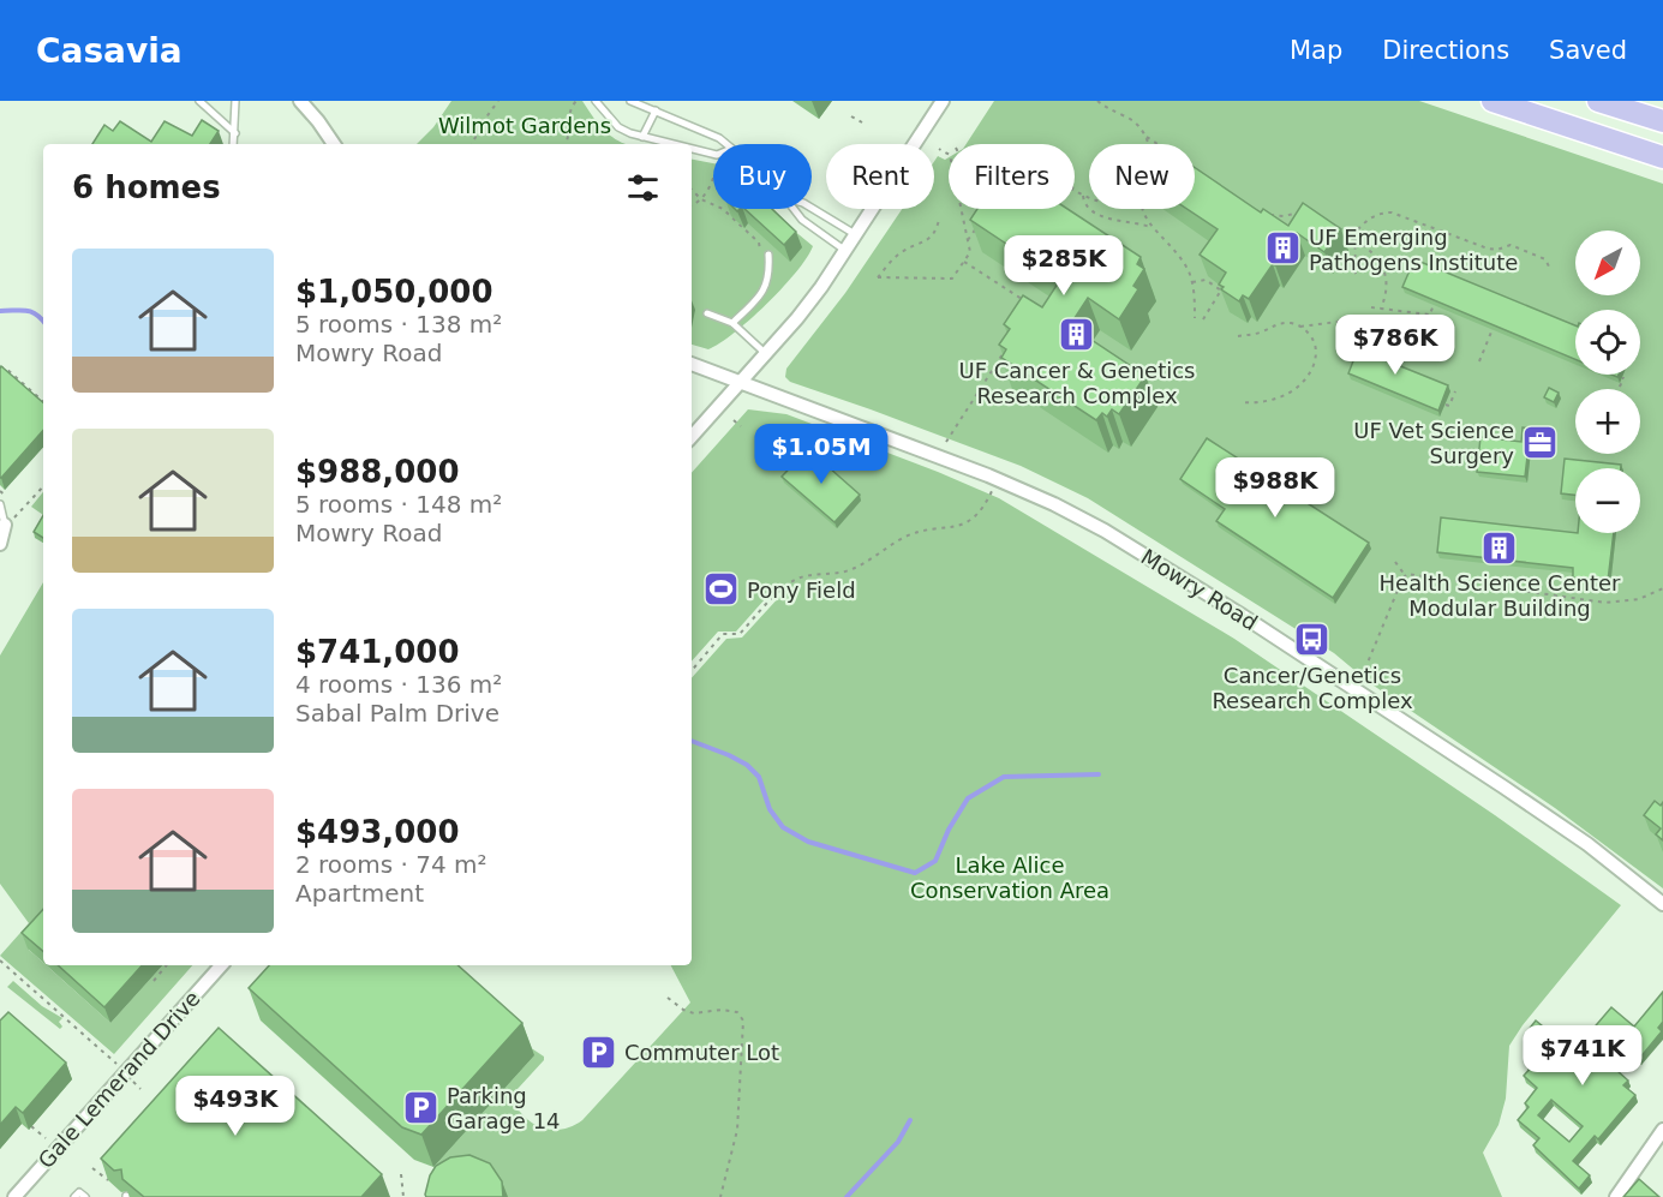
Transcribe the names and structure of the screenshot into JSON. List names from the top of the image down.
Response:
{
  "streets": {
    "street": ["Mowry Road", "Gale Lemerand Drive"]
  },
  "parks": ["Wilmot Gardens", "Lake Alice Conservation Area"],
  "places": {
    "building": ["UF Emerging Pathogens Institute", "UF Cancer & Genetics Research Complex", "Health Science Center Modular Building"],
    "office": ["UF Vet Science Surgery"],
    "sports": ["Pony Field"],
    "bus stop": ["Cancer/Genetics Research Complex"],
    "parking": ["Commuter Lot", "Parking Garage 14"]
  },
  "north": "bottom left",
  "page": {
    "header": "Casavia",
    "nav": ["Map", "Directions", "Saved"],
    "chip": [
      "Buy",
      "Rent",
      "Filters",
      "New"
    ],
    "heading": "6 homes",
    "map_buttons": ["+", "−"],
    "list": [
      {
        "name": "$1,050,000",
        "note": "5 rooms · 138 m² · Mowry Road"
      },
      {
        "name": "$988,000",
        "note": "5 rooms · 148 m² · Mowry Road"
      },
      {
        "name": "$741,000",
        "note": "4 rooms · 136 m² · Sabal Palm Drive"
      },
      {
        "name": "$493,000",
        "note": "2 rooms · 74 m² · Apartment"
      }
    ],
    "price": [
      "$285K",
      "$786K",
      "$1.05M",
      "$988K",
      "$741K",
      "$493K"
    ]
  }
}
